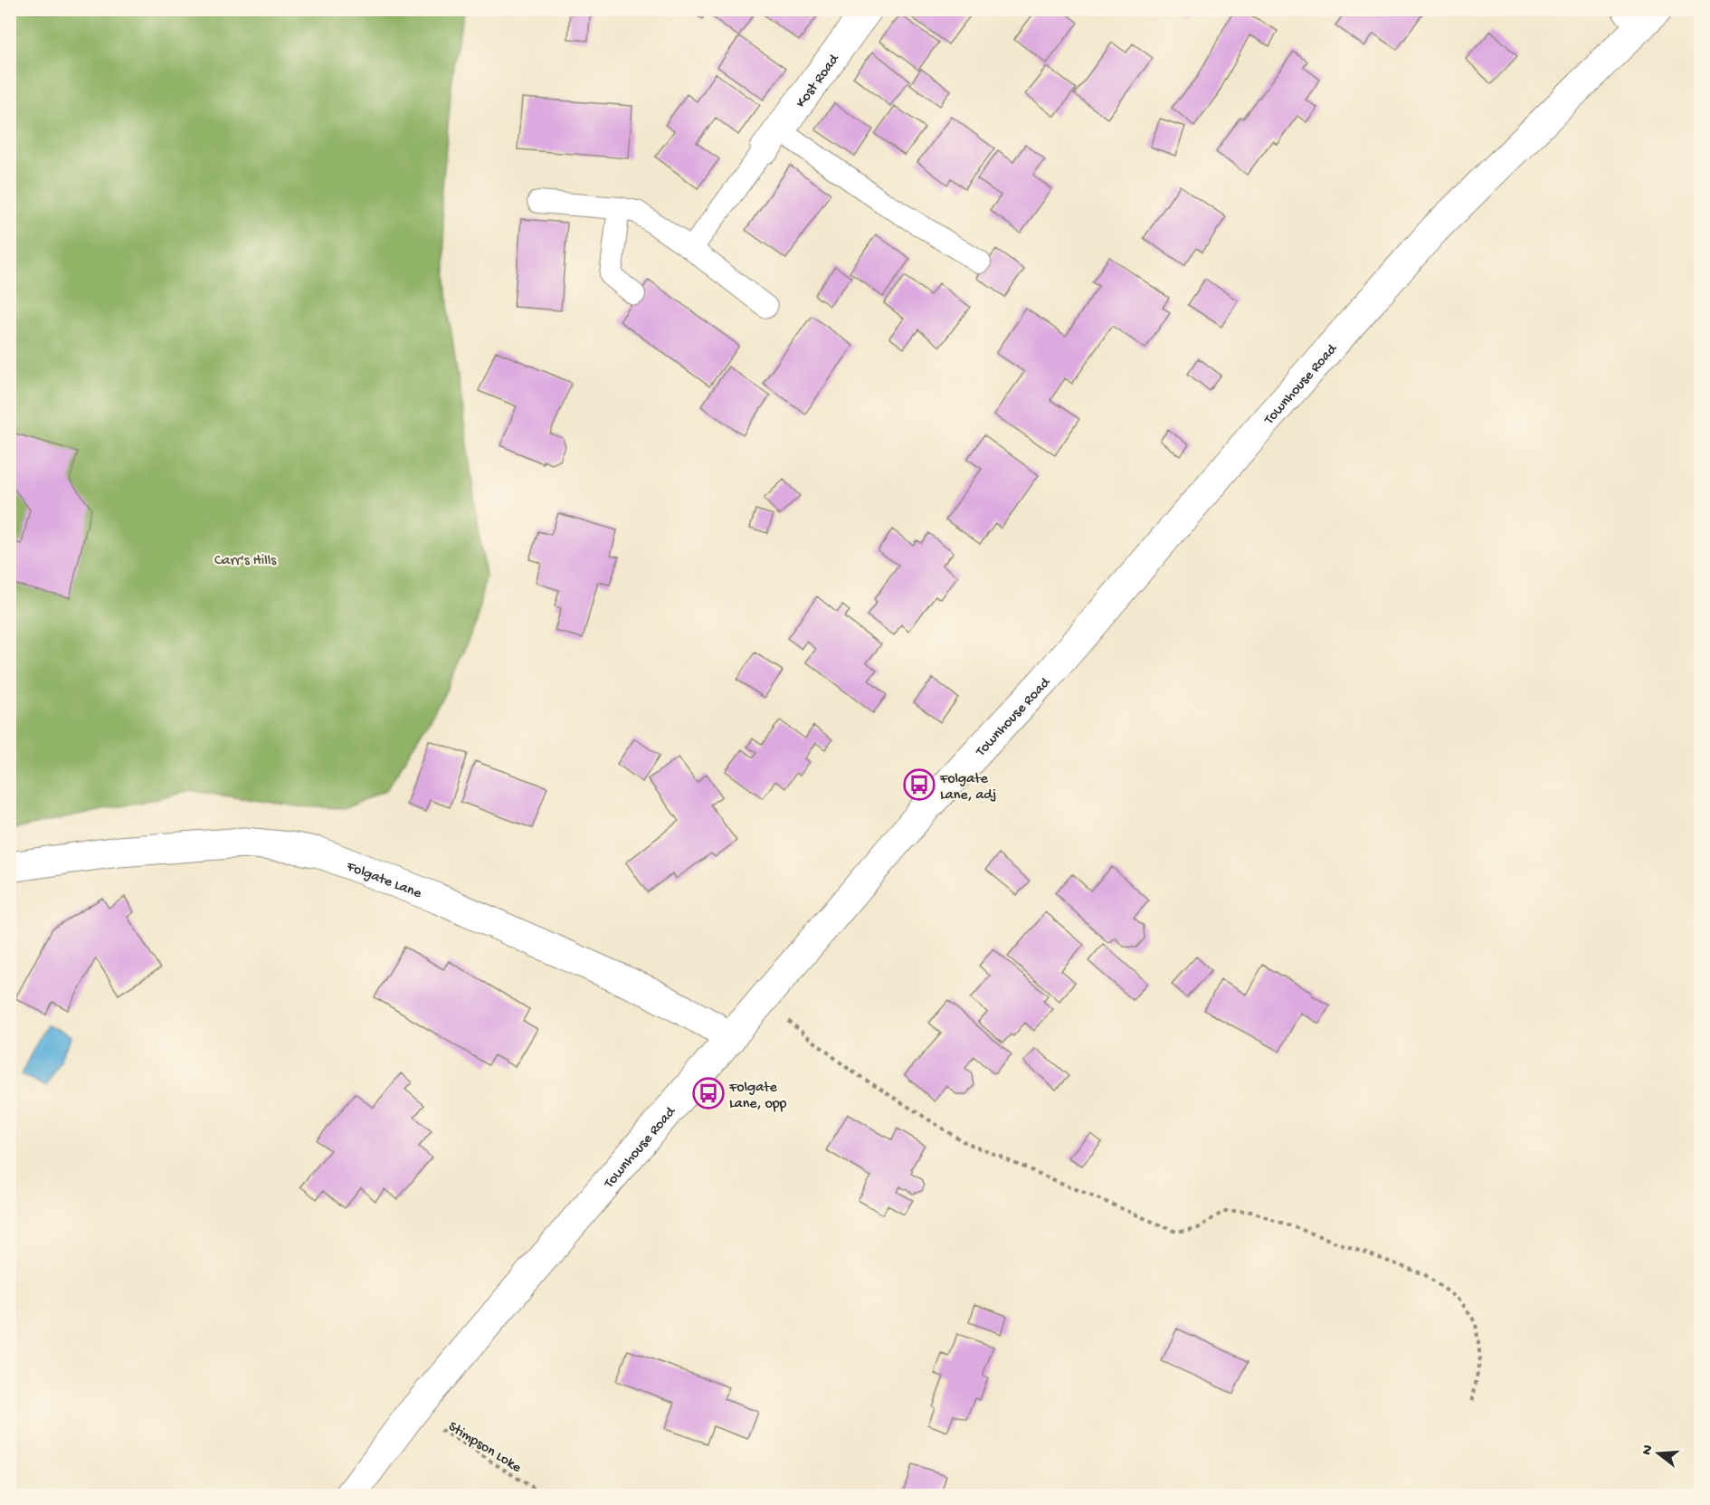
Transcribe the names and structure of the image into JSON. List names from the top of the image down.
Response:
{
  "streets": {
    "street": ["Kost Road", "Townhouse Road", "Folgate Lane"],
    "path": ["Stimpson Loke"]
  },
  "crossings": [
    ["Townhouse Road", "Folgate Lane"],
    ["Townhouse Road", "Stimpson Loke"]
  ],
  "parks": ["Carr's Hills"],
  "places": {
    "bus stop": ["Folgate Lane, adj", "Folgate Lane, opp"]
  },
  "north": "left"
}
